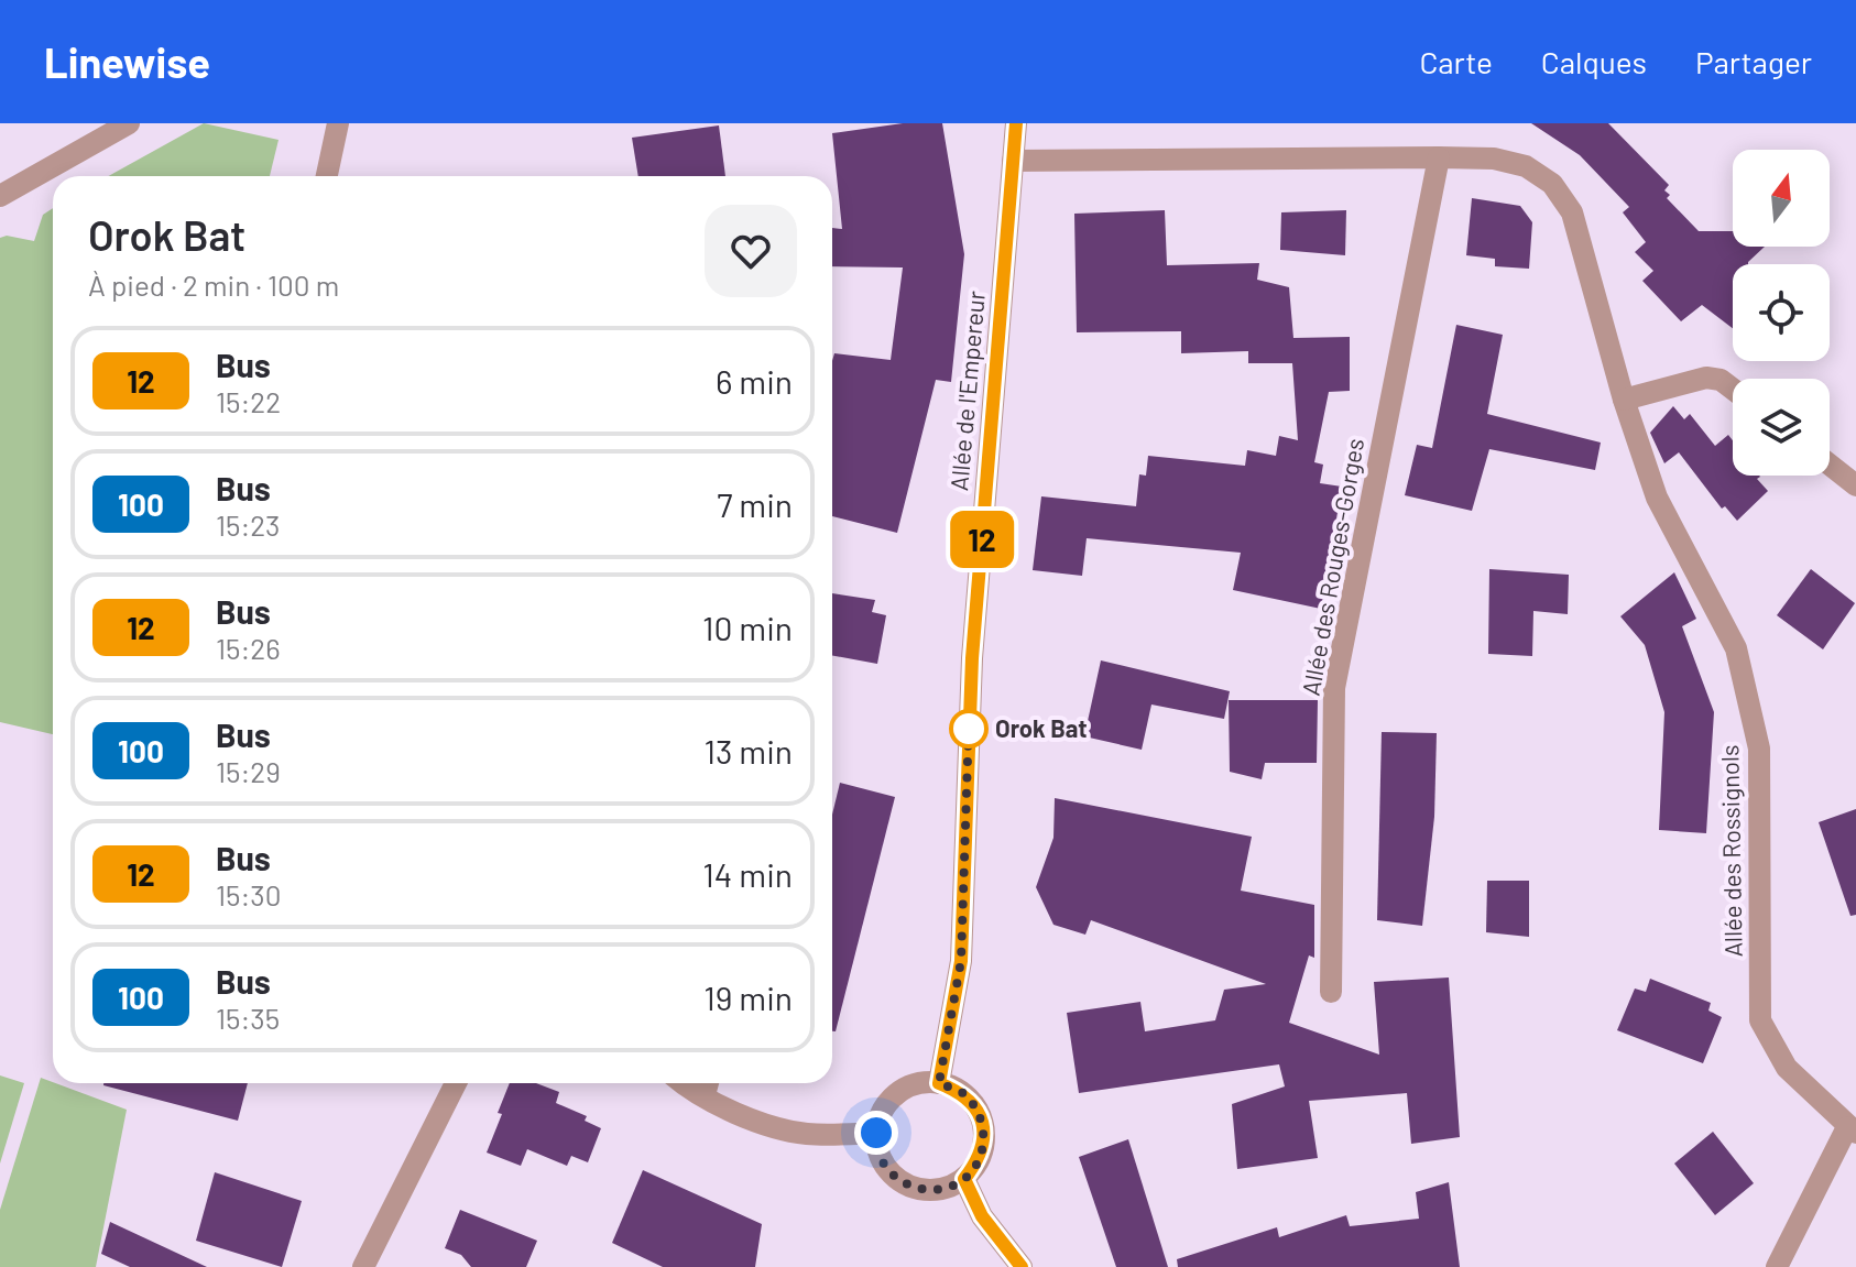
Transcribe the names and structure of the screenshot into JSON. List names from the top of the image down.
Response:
{
  "streets": {
    "street": ["Allée de l'Empereur", "Allée des Rouges-Gorges", "Allée des Rossignols"]
  },
  "crossings": [
    ["Allée de l'Empereur", "Allée des Rossignols"],
    ["Allée des Rouges-Gorges", "Allée des Rossignols"]
  ],
  "places": ["Orok Bat"],
  "lines": ["bus line 12"],
  "north": "top",
  "page": {
    "header": "Linewise",
    "nav": ["Carte", "Calques", "Partager"],
    "on_map": "12",
    "heading": ["Orok Bat", "À pied · 2 min · 100 m"],
    "list": [
      {
        "mark": "12",
        "name": "Bus",
        "note": "15:22",
        "value": "6 min"
      },
      {
        "mark": "100",
        "name": "Bus",
        "note": "15:23",
        "value": "7 min"
      },
      {
        "mark": "12",
        "name": "Bus",
        "note": "15:26",
        "value": "10 min"
      },
      {
        "mark": "100",
        "name": "Bus",
        "note": "15:29",
        "value": "13 min"
      },
      {
        "mark": "12",
        "name": "Bus",
        "note": "15:30",
        "value": "14 min"
      },
      {
        "mark": "100",
        "name": "Bus",
        "note": "15:35",
        "value": "19 min"
      }
    ]
  }
}
